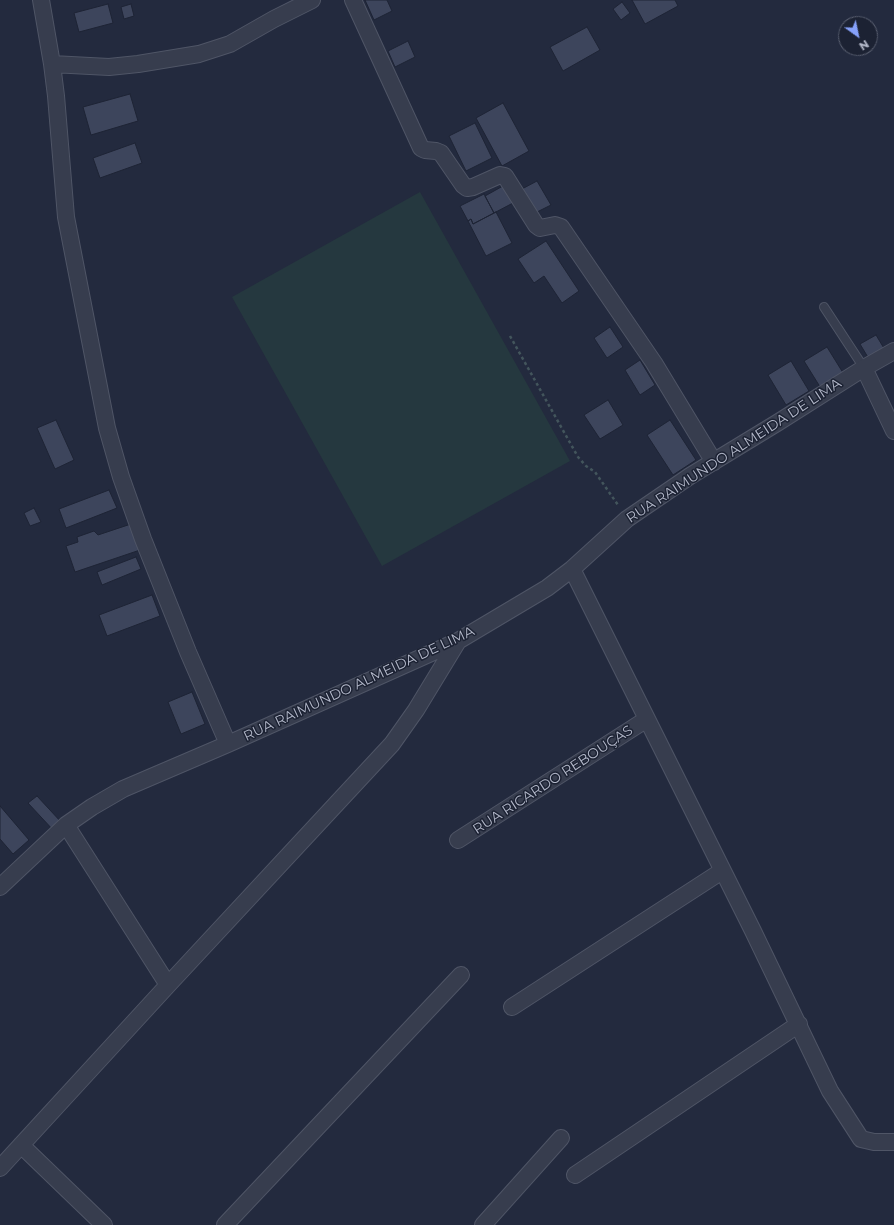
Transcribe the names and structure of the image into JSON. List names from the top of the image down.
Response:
{
  "streets": {
    "street": ["RUA RAIMUNDO ALMEIDA DE LIMA", "RUA RICARDO REBOUÇAS"]
  },
  "north": "bottom right"
}
